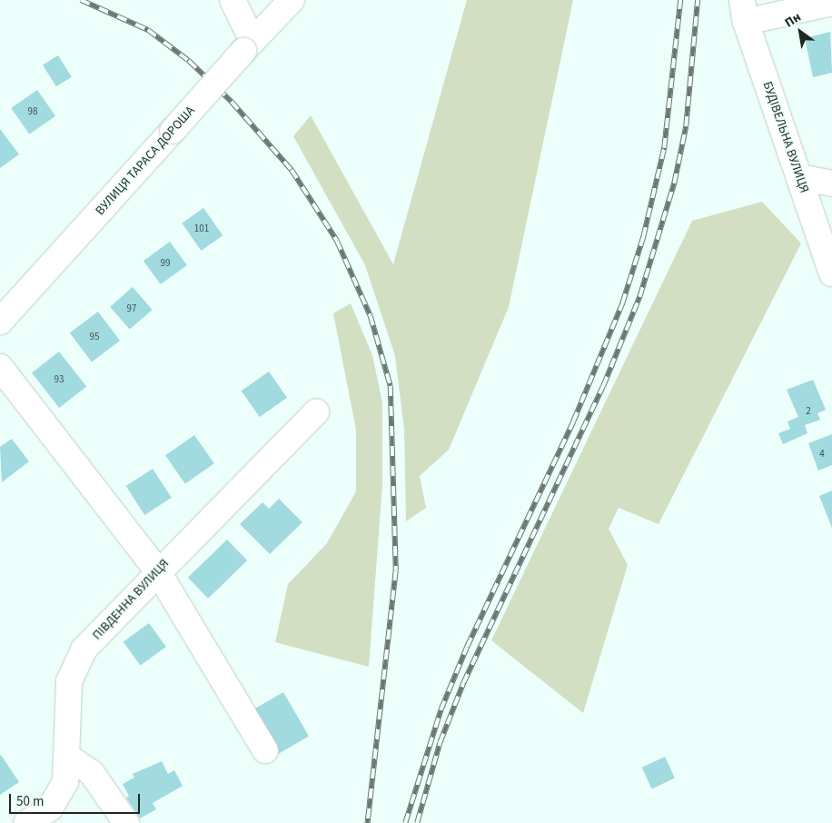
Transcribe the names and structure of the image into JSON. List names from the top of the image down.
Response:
{
  "streets": {
    "street": ["БУДІВЕЛЬНА ВУЛИЦЯ", "ВУЛИЦЯ ТАРАСА ДОРОША", "ПІВДЕННА ВУЛИЦЯ"]
  },
  "house_numbers": [
    "98",
    "101",
    "99",
    "97",
    "95",
    "93",
    "2",
    "4"
  ],
  "scale_bar": "50 m",
  "north": "top left"
}
